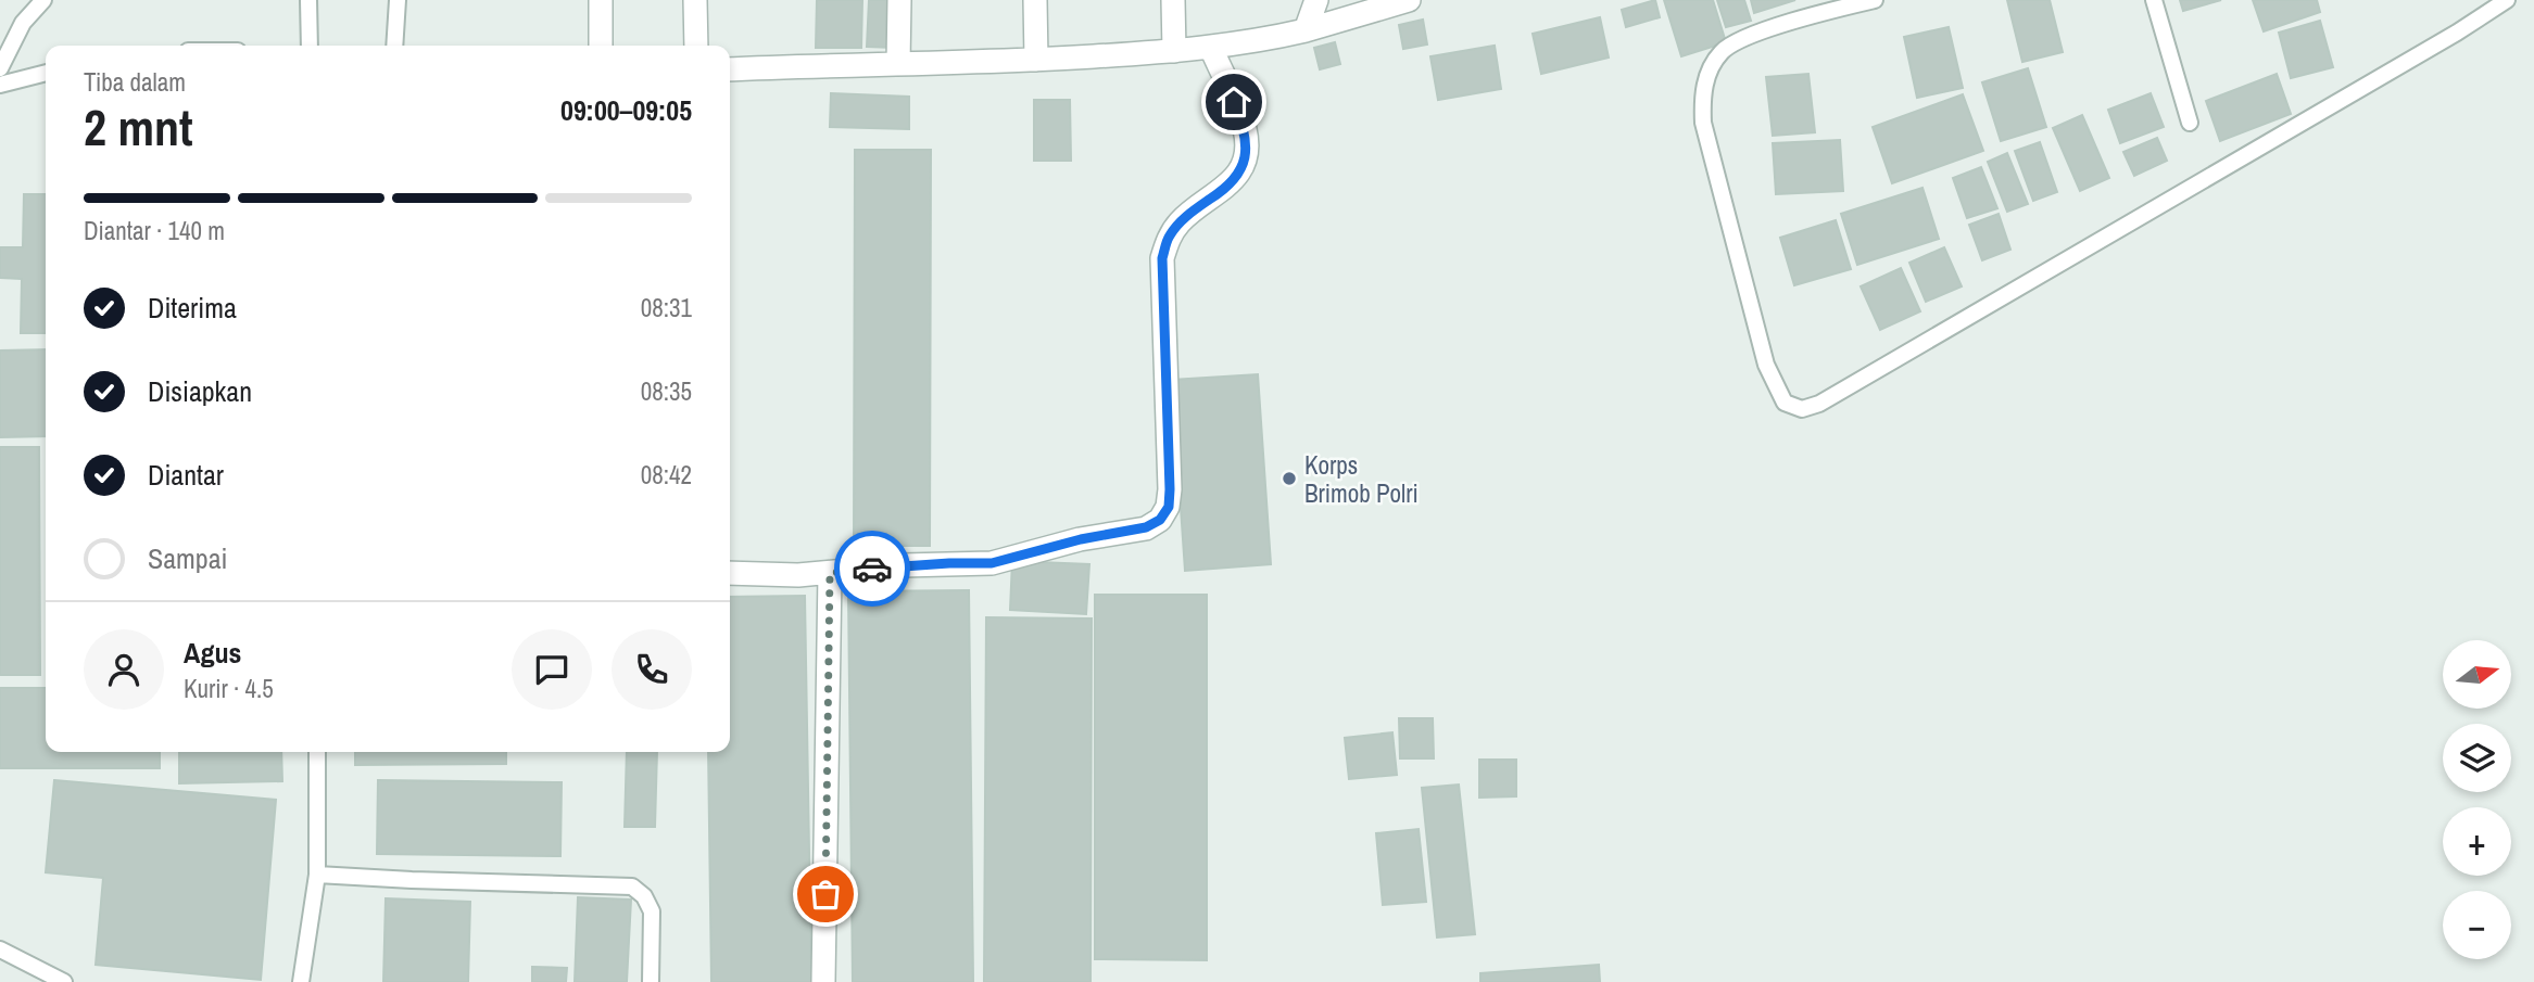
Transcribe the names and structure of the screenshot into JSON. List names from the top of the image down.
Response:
{
  "places": ["Korps Brimob Polri"],
  "north": "right",
  "page": {
    "heading": ["2 mnt", "Tiba dalam", "09:00–09:05"],
    "panel": ["Agus", "Kurir · 4.5"],
    "bar": "Diantar · 140 m",
    "list": [
      ["Diterima", "08:31"],
      ["Disiapkan", "08:35"],
      ["Diantar", "08:42"],
      "Sampai"
    ],
    "map_buttons": ["+", "−"]
  }
}
